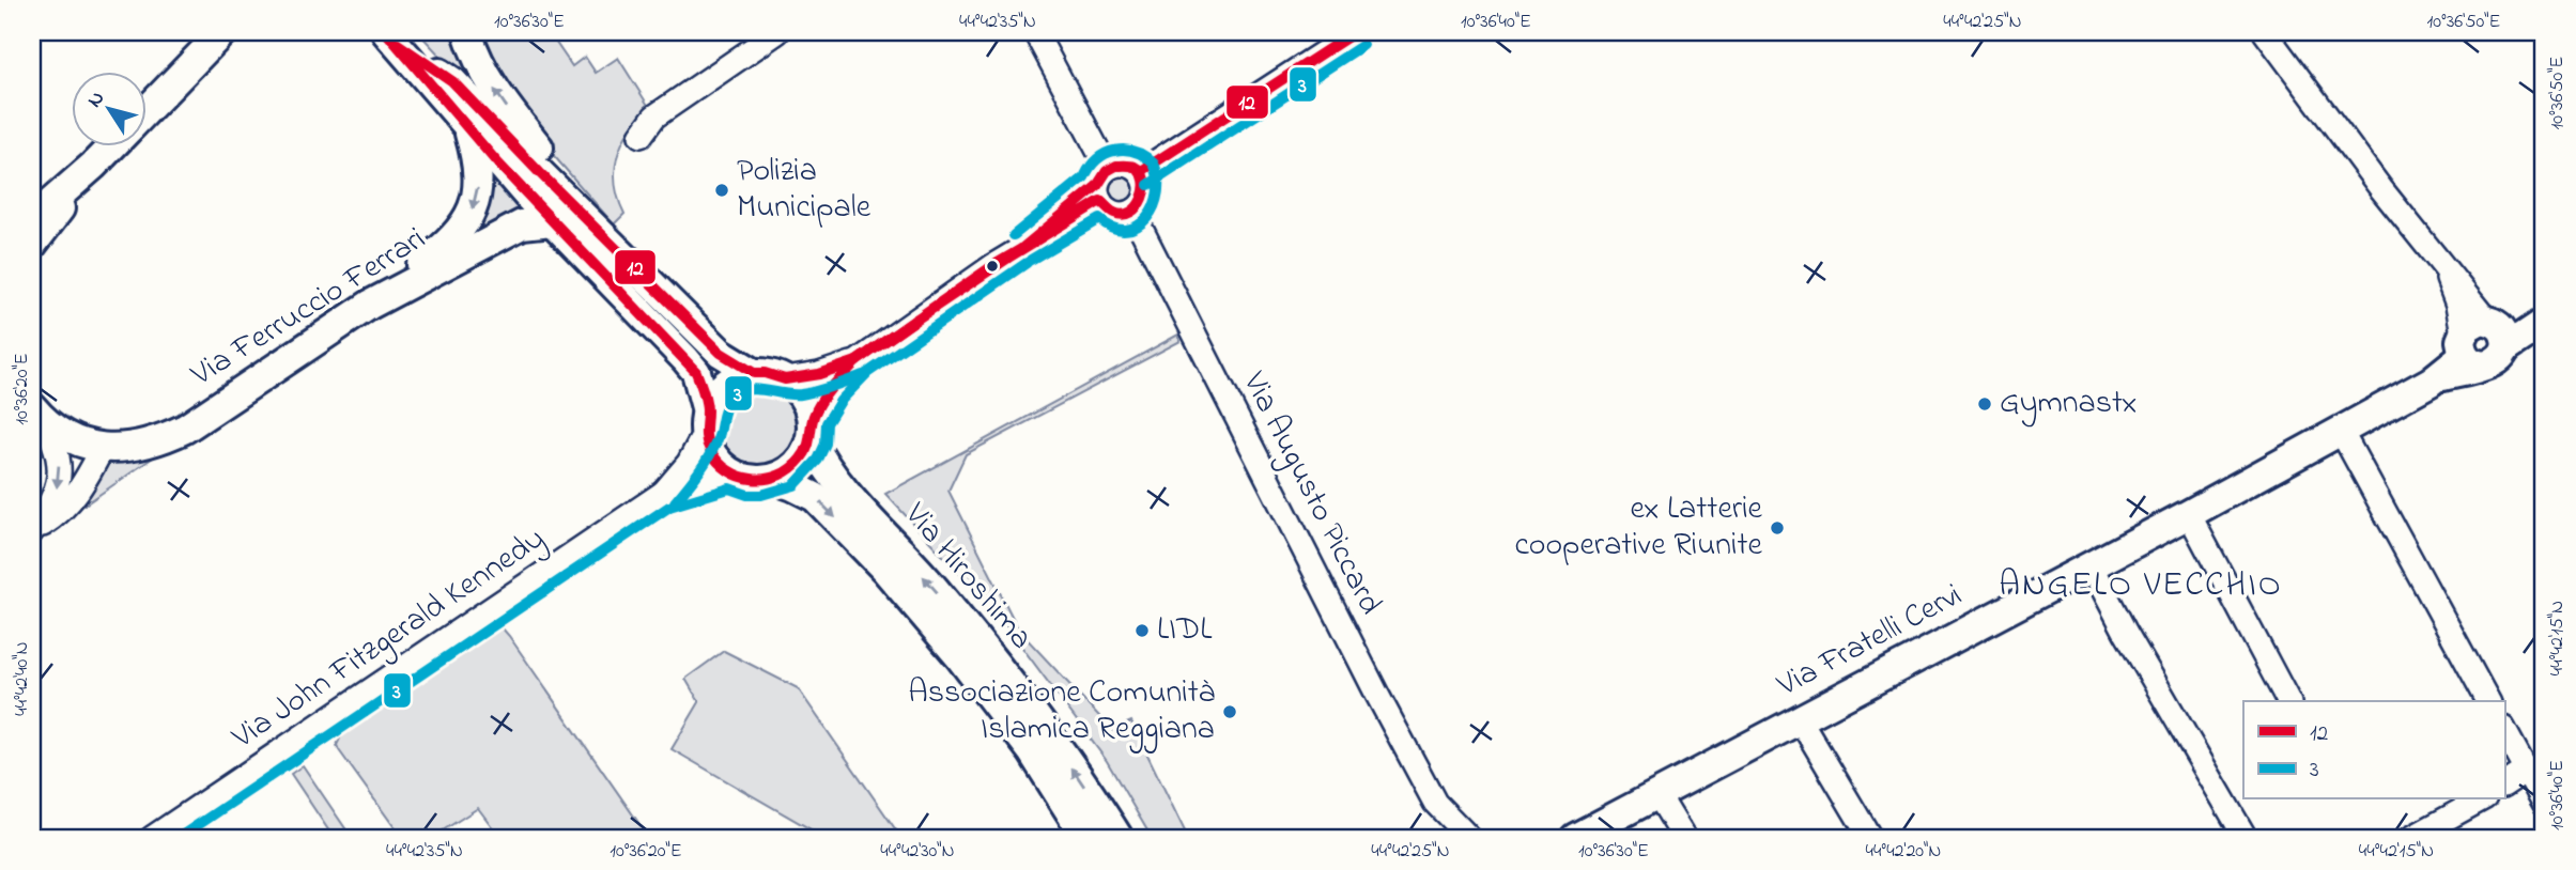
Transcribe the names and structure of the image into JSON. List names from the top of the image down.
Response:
{
  "streets": {
    "main road": ["Via Ferruccio Ferrari", "Via Hiroshima", "Via Fratelli Cervi"],
    "street": ["Via Augusto Piccard", "Via John Fitzgerald Kennedy"]
  },
  "crossings": [
    ["Via Hiroshima", "Via John Fitzgerald Kennedy"]
  ],
  "districts": ["ANGELO VECCHIO"],
  "places": [
    "Polizia Municipale",
    "Gymnastx",
    "ex Latterie cooperative Riunite",
    "LIDL",
    "Associazione Comunità Islamica Reggiana"
  ],
  "lines": ["transit line 12", "transit line 3"],
  "legend": ["12", "3"],
  "north": "top left",
  "coordinates": [
    "10°36'30\"E",
    "44°42'35\"N",
    "10°36'40\"E",
    "44°42'25\"N",
    "10°36'50\"E",
    "10°36'20\"E",
    "44°42'15\"N",
    "44°42'40\"N",
    "44°42'30\"N",
    "44°42'20\"N"
  ]
}
